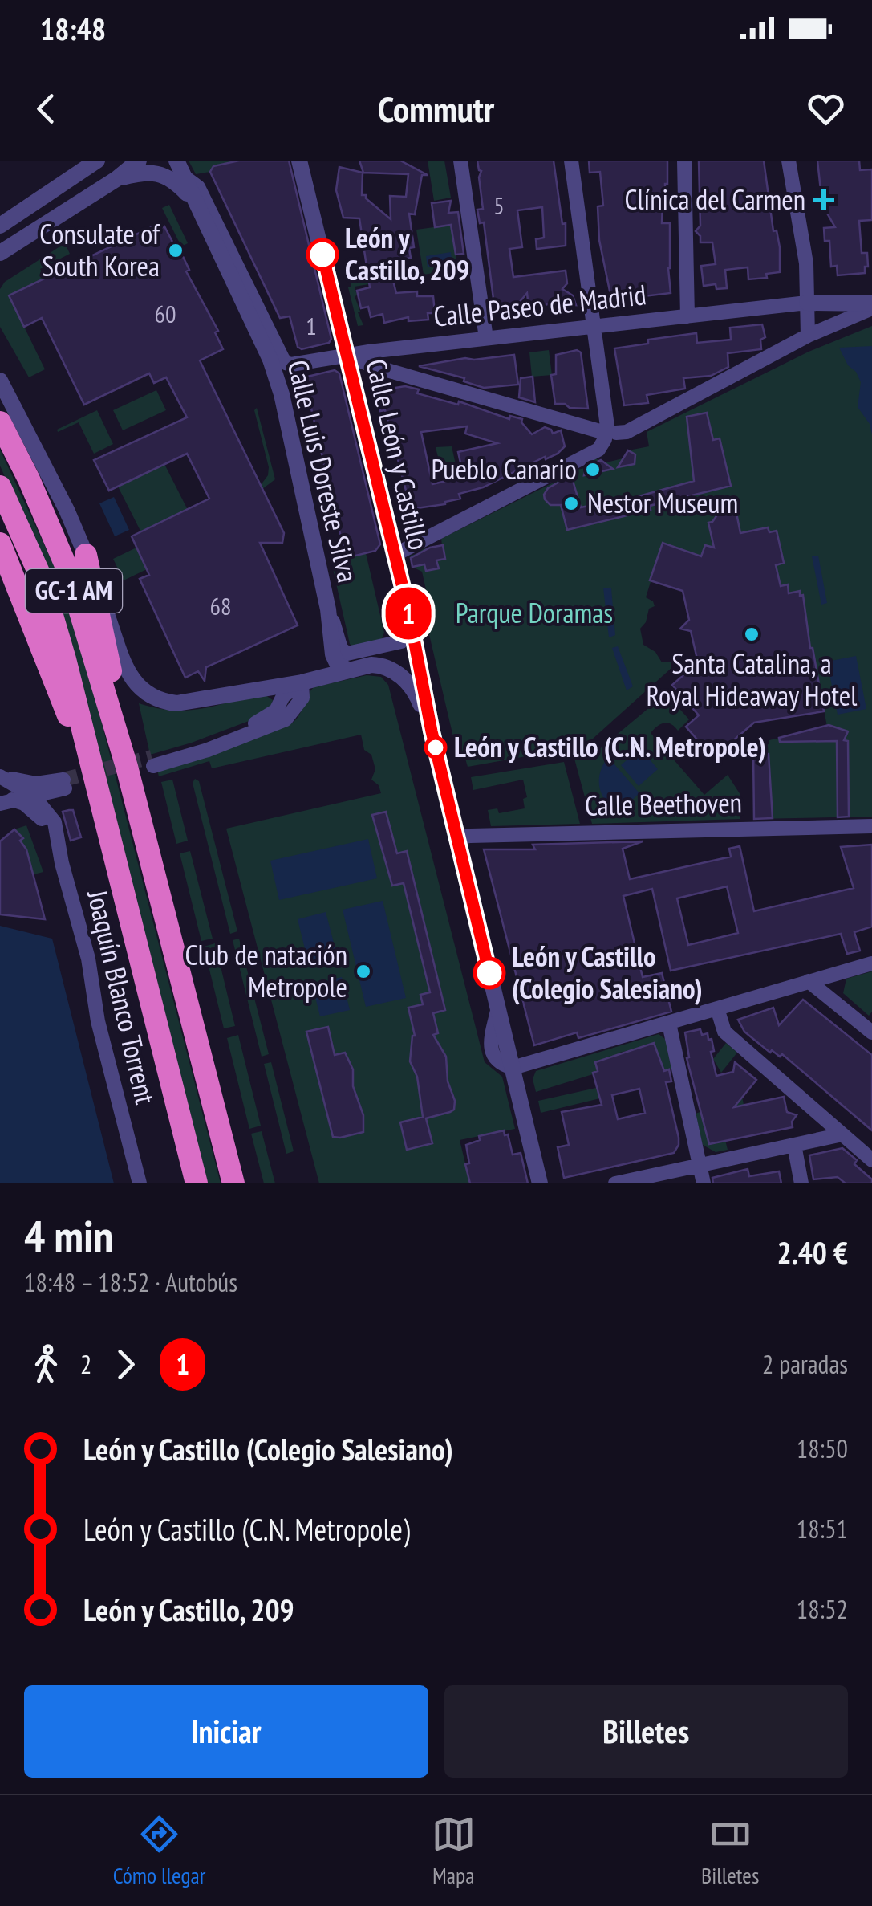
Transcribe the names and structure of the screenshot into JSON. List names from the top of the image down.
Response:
{
  "streets": {
    "highway": ["GC-1 AM"],
    "street": [
      "Calle Paseo de Madrid",
      "Calle León y Castillo",
      "Calle Luis Doreste Silva",
      "Calle Beethoven",
      "Joaquín Blanco Torrent"
    ]
  },
  "crossings": [
    ["Calle Paseo de Madrid", "Calle León y Castillo"],
    ["Calle Paseo de Madrid", "Calle Luis Doreste Silva"],
    ["Calle León y Castillo", "Calle Beethoven"]
  ],
  "parks": ["Parque Doramas"],
  "places": {
    "health": ["Clínica del Carmen"],
    "other": [
      "Consulate of South Korea",
      "León y Castillo, 209",
      "Pueblo Canario",
      "Nestor Museum",
      "Santa Catalina, a Royal Hideaway Hotel",
      "León y Castillo (C.N. Metropole)",
      "Club de natación Metropole",
      "León y Castillo (Colegio Salesiano)"
    ]
  },
  "lines": ["bus line 1"],
  "house_numbers": [
    "5",
    "60",
    "1",
    "68"
  ],
  "page": {
    "status": "18:48",
    "header": "Commutr",
    "on_map": "1",
    "heading": ["4 min", "18:48 – 18:52 · Autobús", "2.40 €"],
    "legs": ["2", "1", "2 paradas"],
    "list": [
      {
        "name": "León y Castillo (Colegio Salesiano)",
        "value": "18:50"
      },
      {
        "name": "León y Castillo (C.N. Metropole)",
        "value": "18:51"
      },
      {
        "name": "León y Castillo, 209",
        "value": "18:52"
      }
    ],
    "buttons": ["Iniciar", "Billetes"],
    "tabs": ["Cómo llegar", "Mapa", "Billetes"]
  }
}
